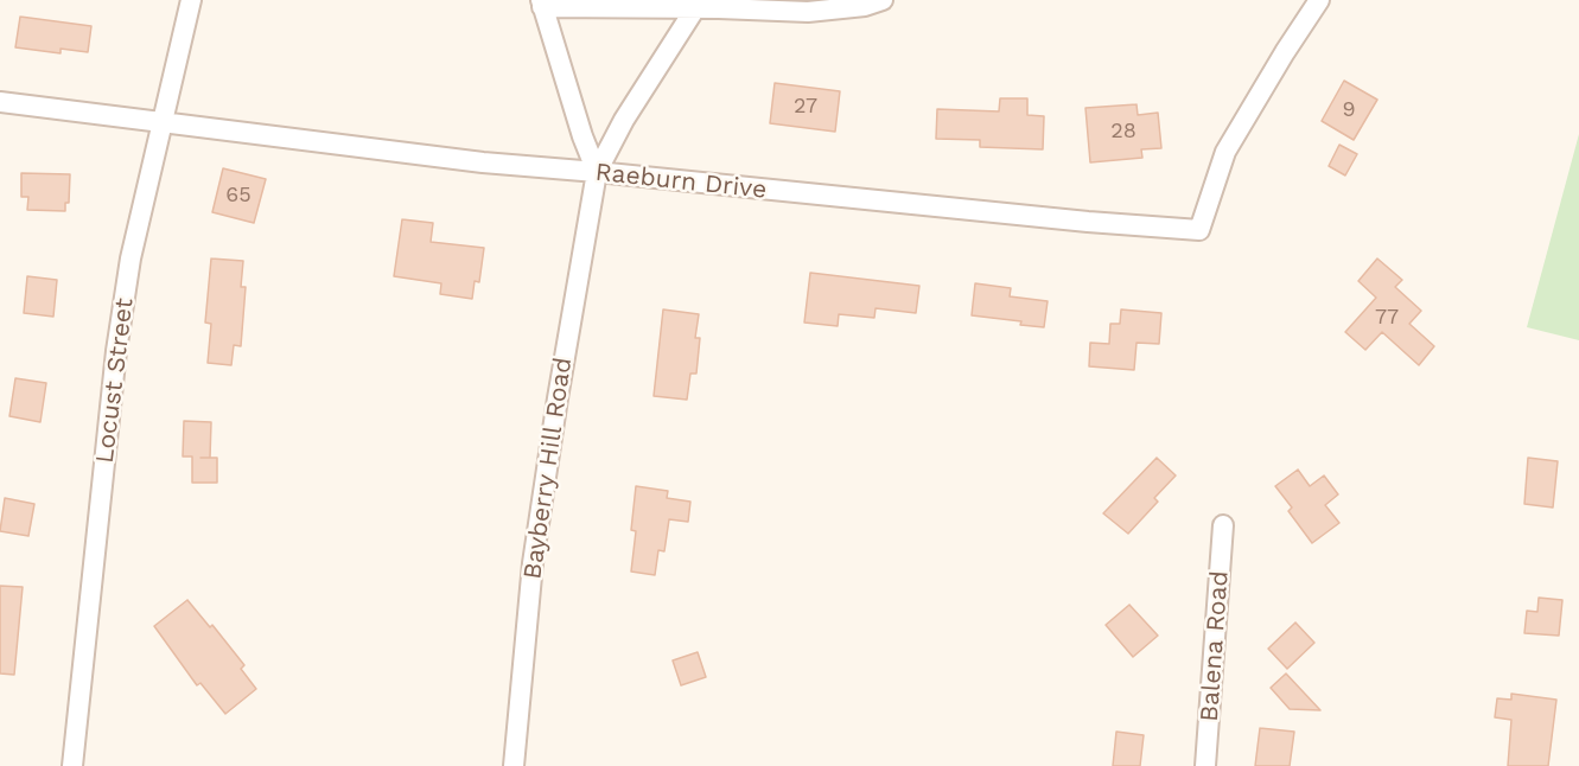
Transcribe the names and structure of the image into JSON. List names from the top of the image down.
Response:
{
  "streets": {
    "street": [
      "Raeburn Drive",
      "Locust Street",
      "Bayberry Hill Road",
      "Balena Road"
    ]
  },
  "crossings": [
    ["Raeburn Drive", "Locust Street"],
    ["Raeburn Drive", "Bayberry Hill Road"]
  ],
  "house_numbers": [
    "27",
    "9",
    "28",
    "65",
    "77"
  ]
}
